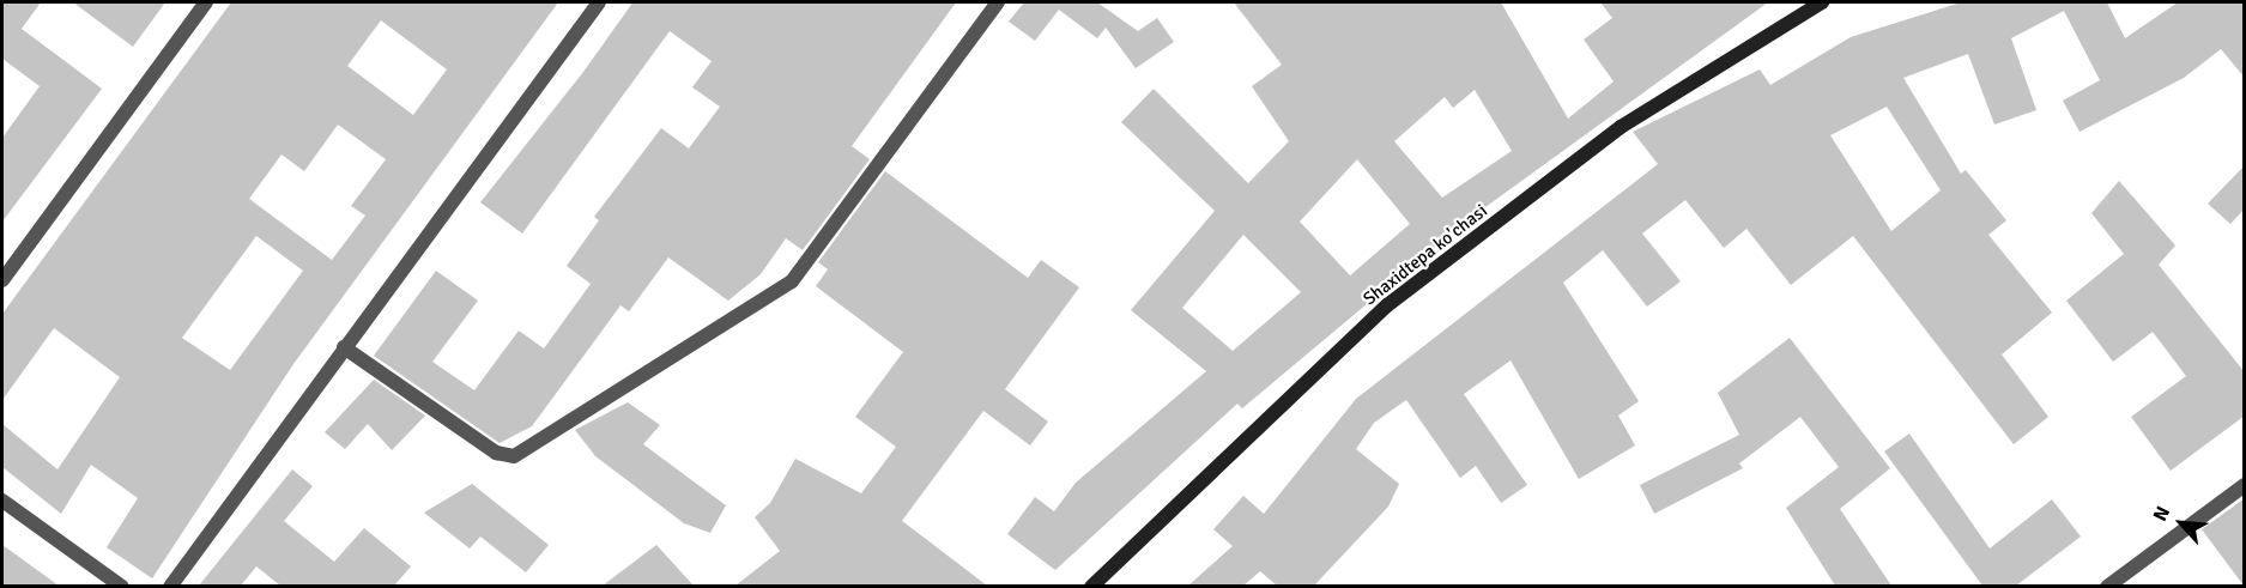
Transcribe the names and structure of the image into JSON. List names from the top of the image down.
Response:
{
  "streets": {
    "street": ["Shaxidtepa ko'chasi"]
  },
  "north": "top left"
}
